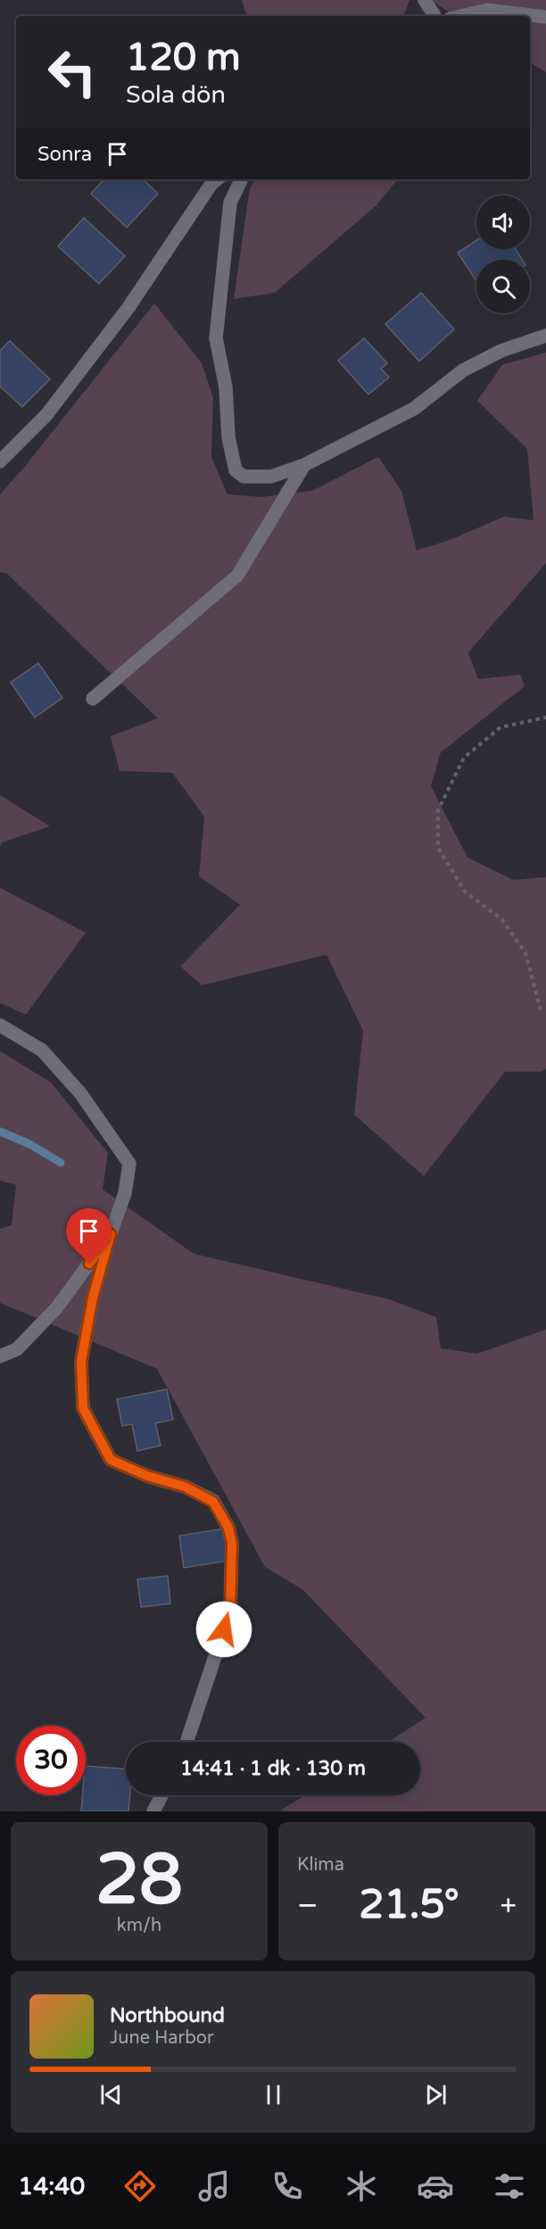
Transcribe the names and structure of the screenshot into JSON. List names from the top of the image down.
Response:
{
  "page": {
    "turn": ["120 m", "Sola dön"],
    "then": "Sonra",
    "limit": "30",
    "trip": "14:41 · 1 dk · 130 m",
    "tile": [
      ["28", "km/h"],
      "Klima"
    ],
    "heat": ["−", "21.5°", "+"],
    "song": ["Northbound", "June Harbor"],
    "tabs": "14:40"
  }
}
